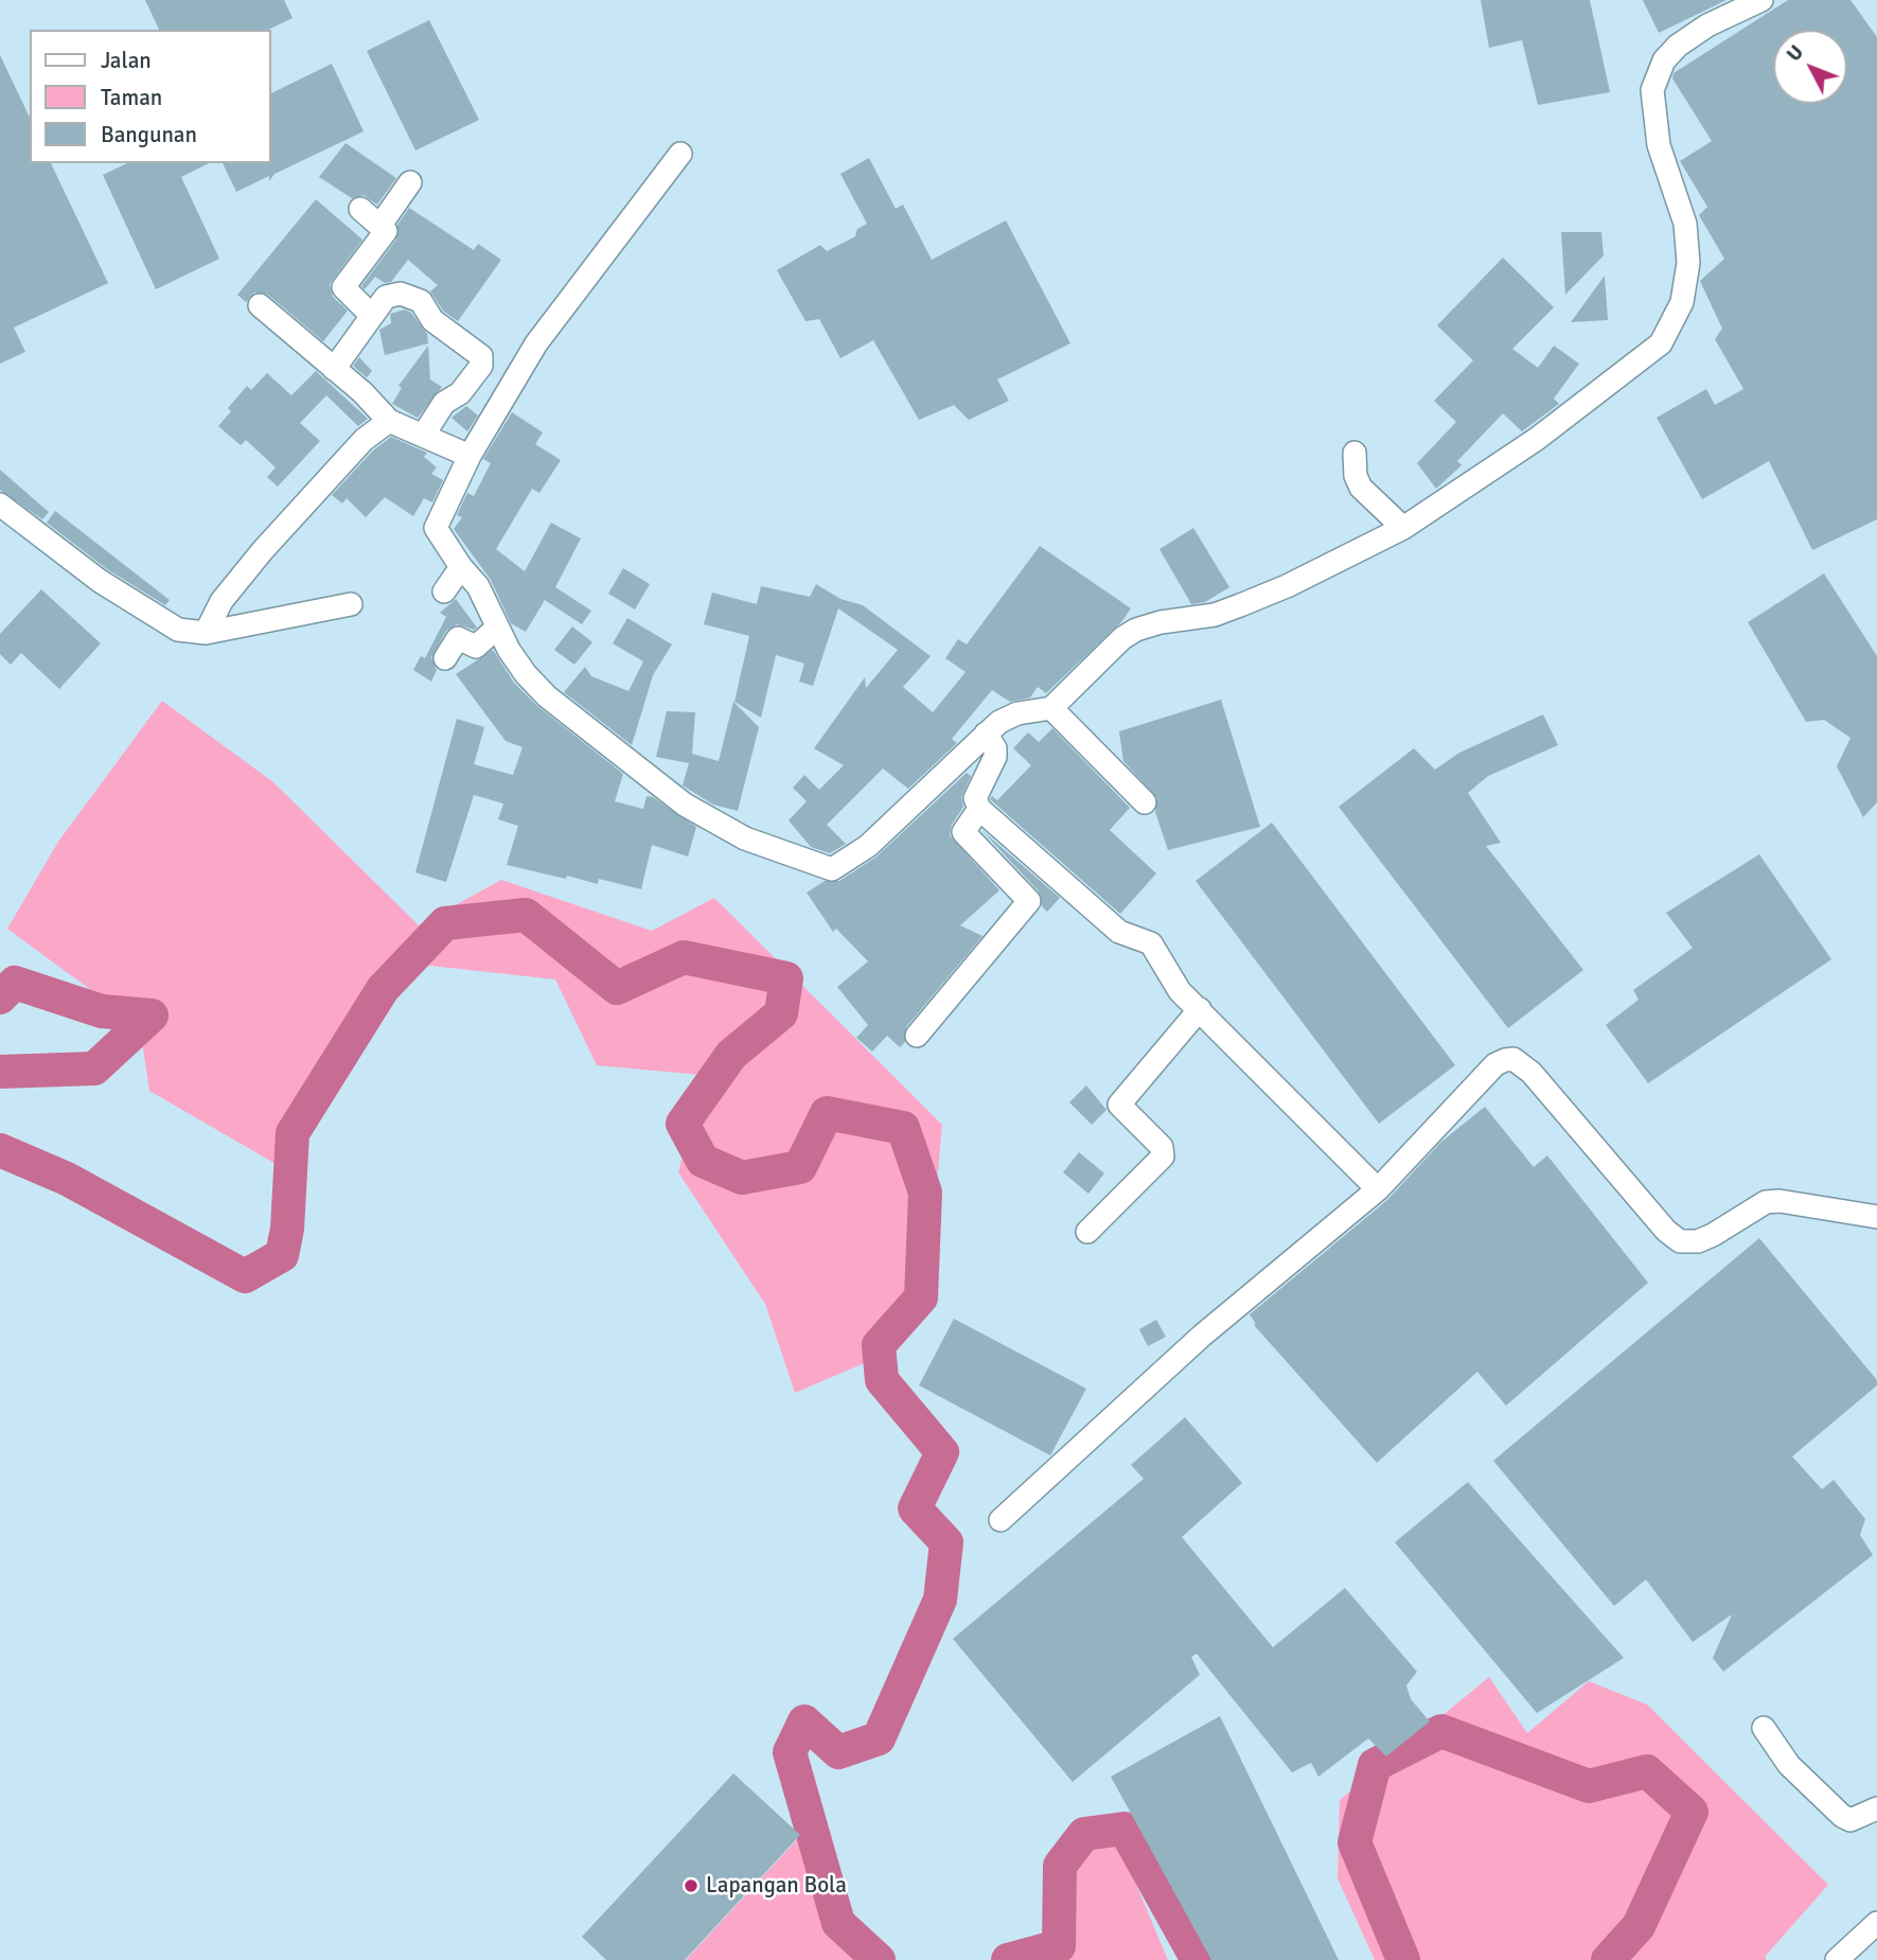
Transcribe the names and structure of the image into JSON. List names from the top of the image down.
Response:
{
  "places": ["Lapangan Bola"],
  "legend": ["Jalan", "Taman", "Bangunan"],
  "north": "top left"
}
